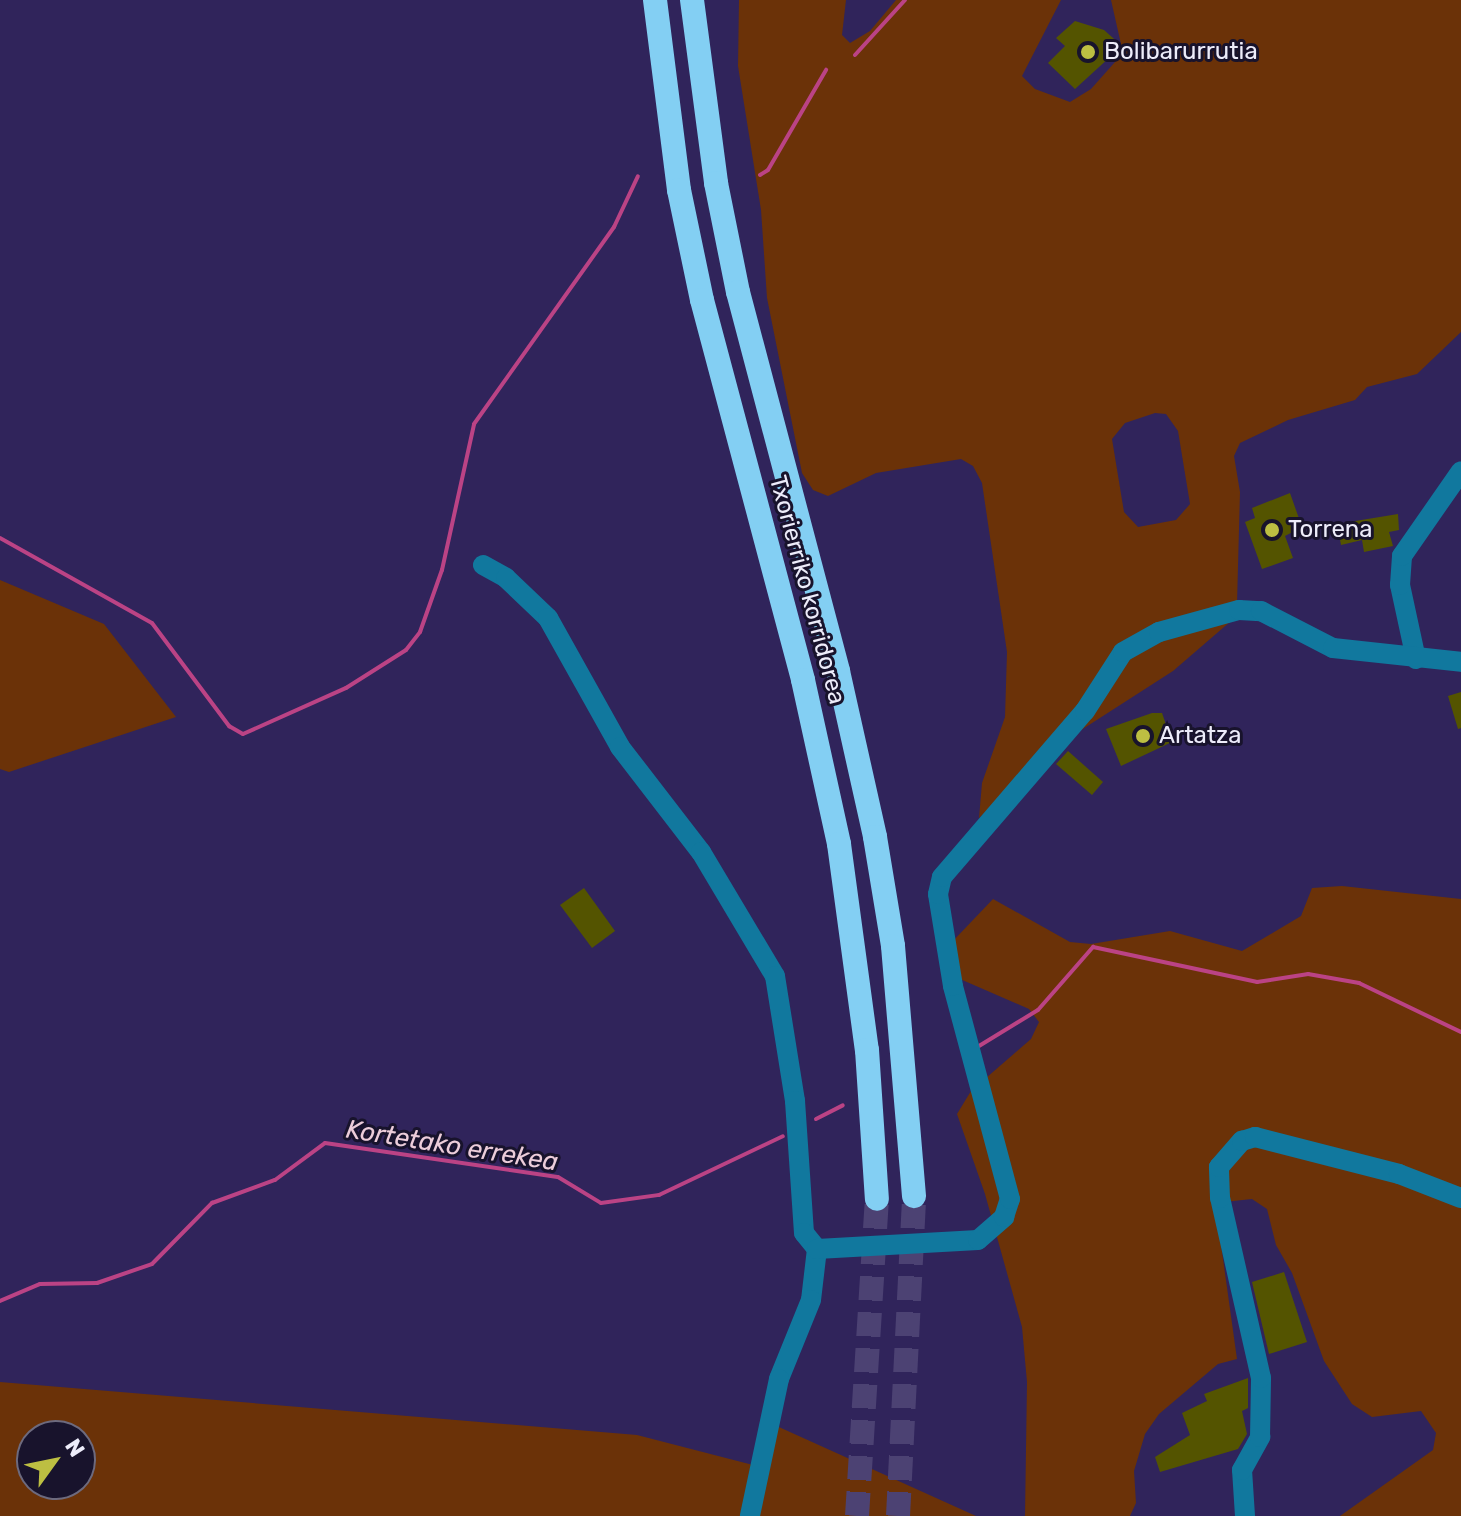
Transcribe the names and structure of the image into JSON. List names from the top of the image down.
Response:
{
  "streets": {
    "highway": ["Txorierriko korridorea"]
  },
  "water": ["Kortetako errekea"],
  "places": ["Bolibarurrutia", "Torrena", "Artatza"],
  "north": "top right"
}
